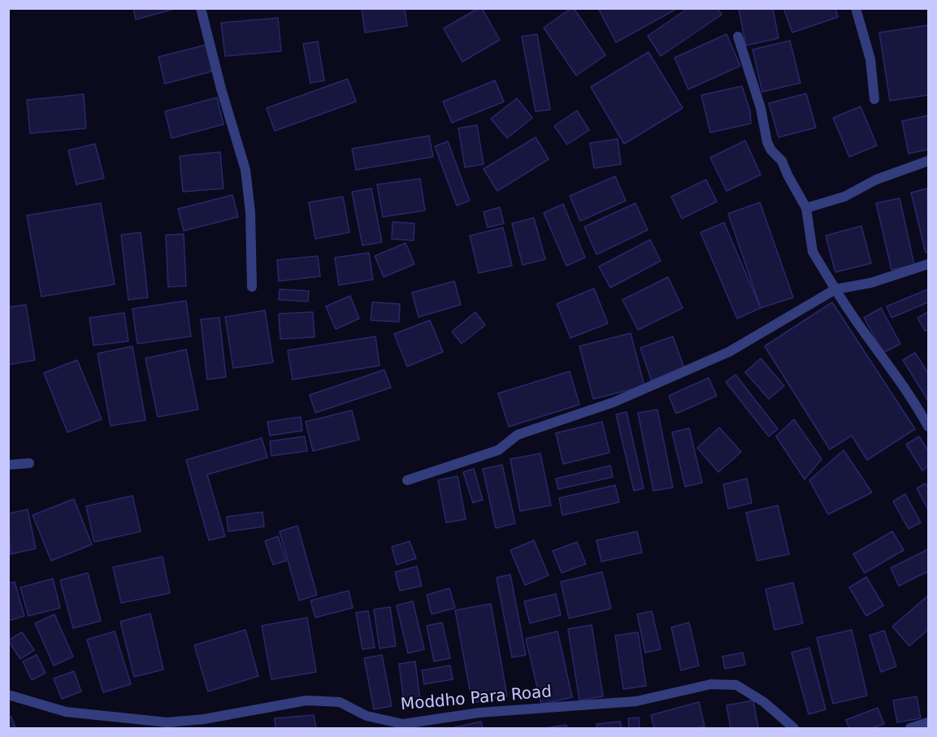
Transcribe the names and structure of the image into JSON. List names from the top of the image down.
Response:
{
  "streets": {
    "street": ["Moddho Para Road"]
  }
}
